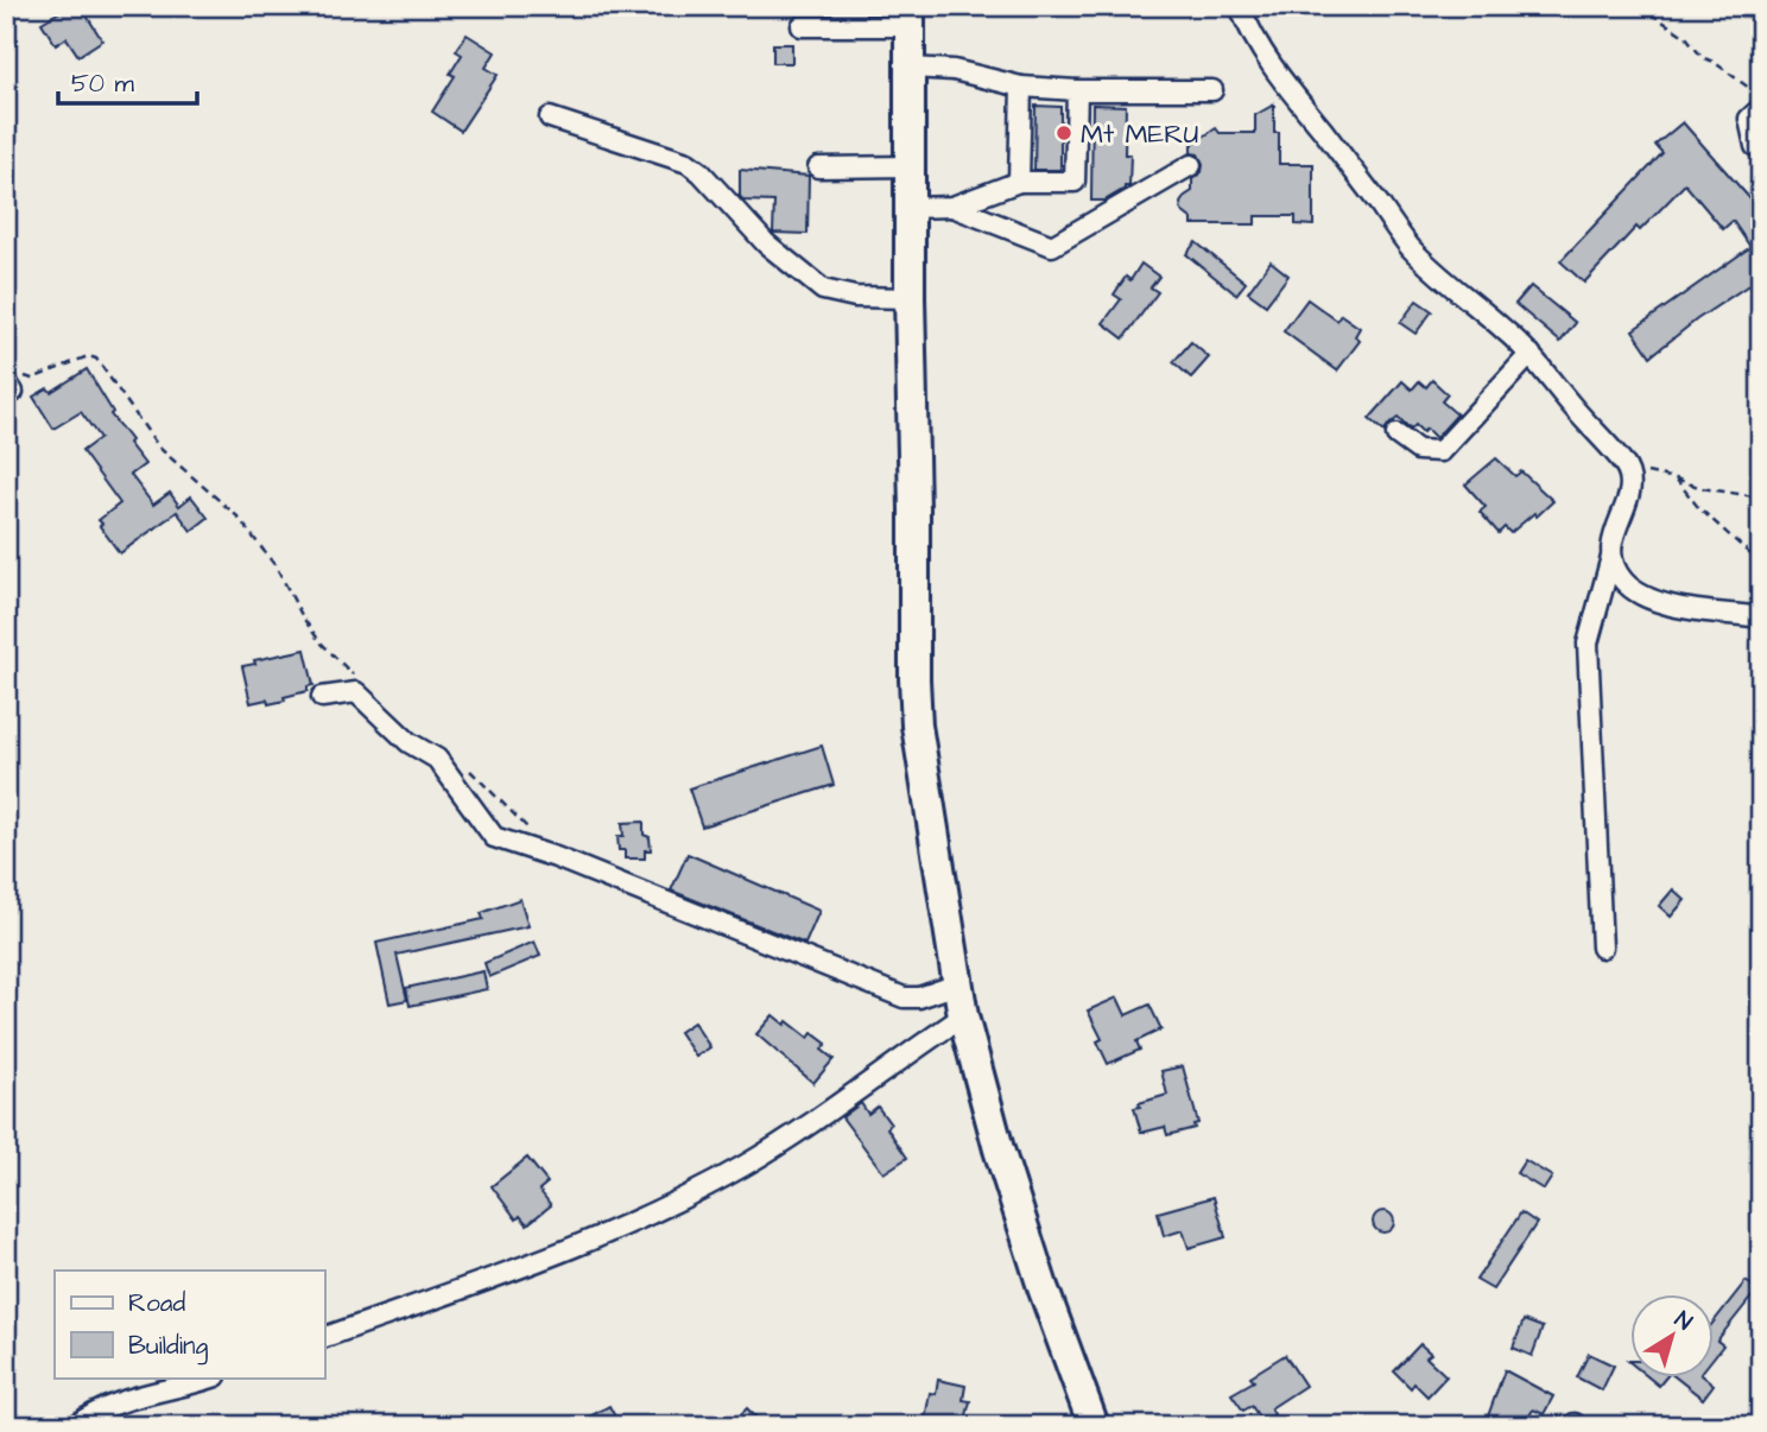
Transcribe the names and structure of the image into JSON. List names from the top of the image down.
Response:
{
  "places": ["Mt MERU"],
  "legend": ["Road", "Building"],
  "scale_bar": "50 m",
  "north": "top right"
}
